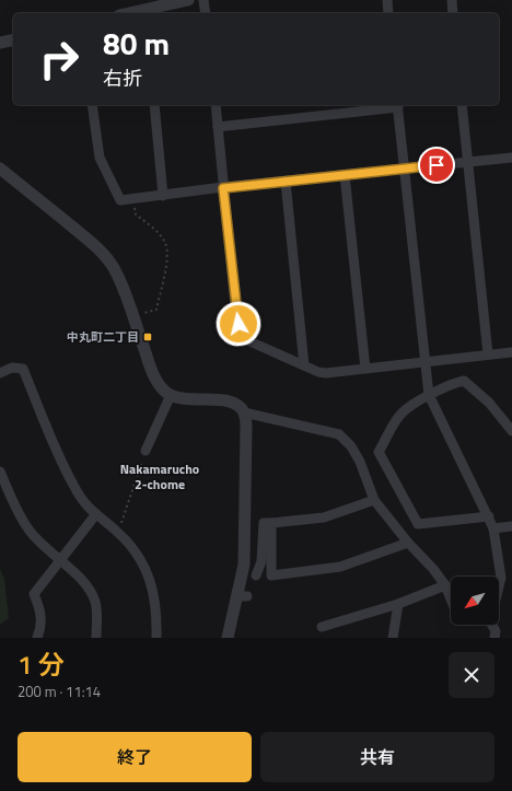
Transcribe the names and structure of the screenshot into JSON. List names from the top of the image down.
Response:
{
  "districts": ["Nakamarucho 2-chome"],
  "places": {
    "transit": ["中丸町二丁目"]
  },
  "north": "bottom left",
  "page": {
    "turn": ["80 m", "右折"],
    "heading": ["1 分", "200 m · 11:14"],
    "buttons": ["終了", "共有"]
  }
}
